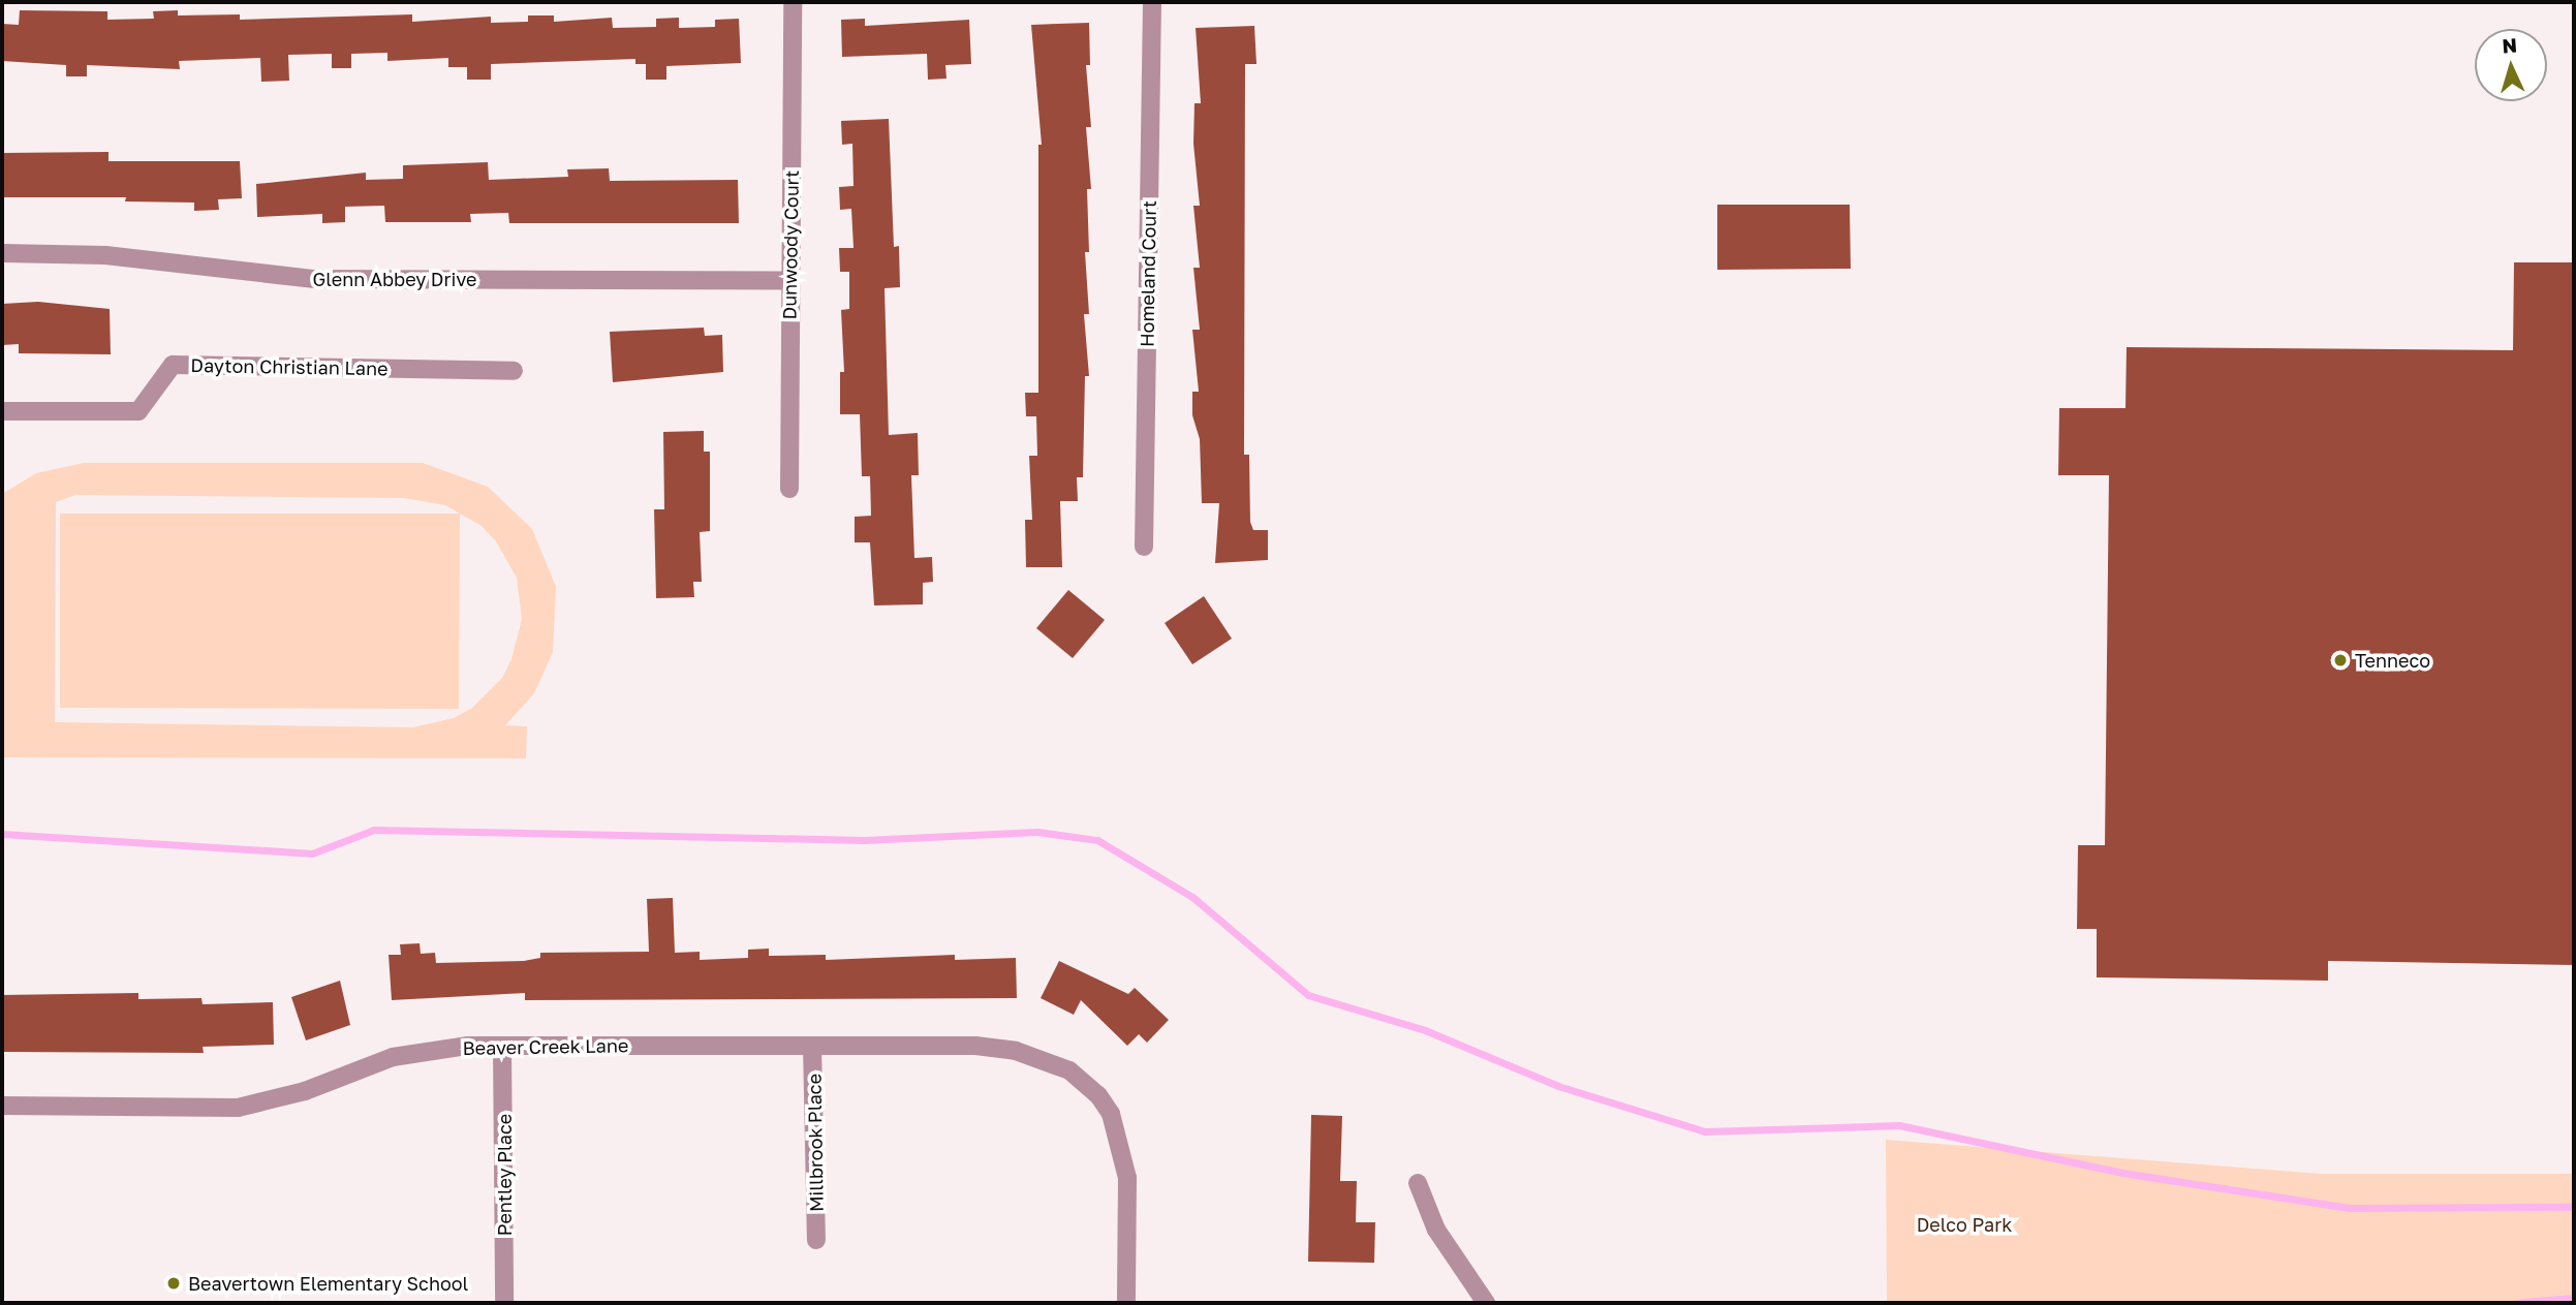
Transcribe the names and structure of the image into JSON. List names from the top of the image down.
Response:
{
  "streets": {
    "street": [
      "Dunwoody Court",
      "Homeland Court",
      "Glenn Abbey Drive",
      "Dayton Christian Lane",
      "Beaver Creek Lane",
      "Millbrook Place",
      "Pentley Place"
    ]
  },
  "crossings": [
    ["Dunwoody Court", "Glenn Abbey Drive"],
    ["Beaver Creek Lane", "Millbrook Place"],
    ["Beaver Creek Lane", "Pentley Place"]
  ],
  "parks": ["Delco Park"],
  "places": ["Tenneco", "Beavertown Elementary School"],
  "north": "top"
}
